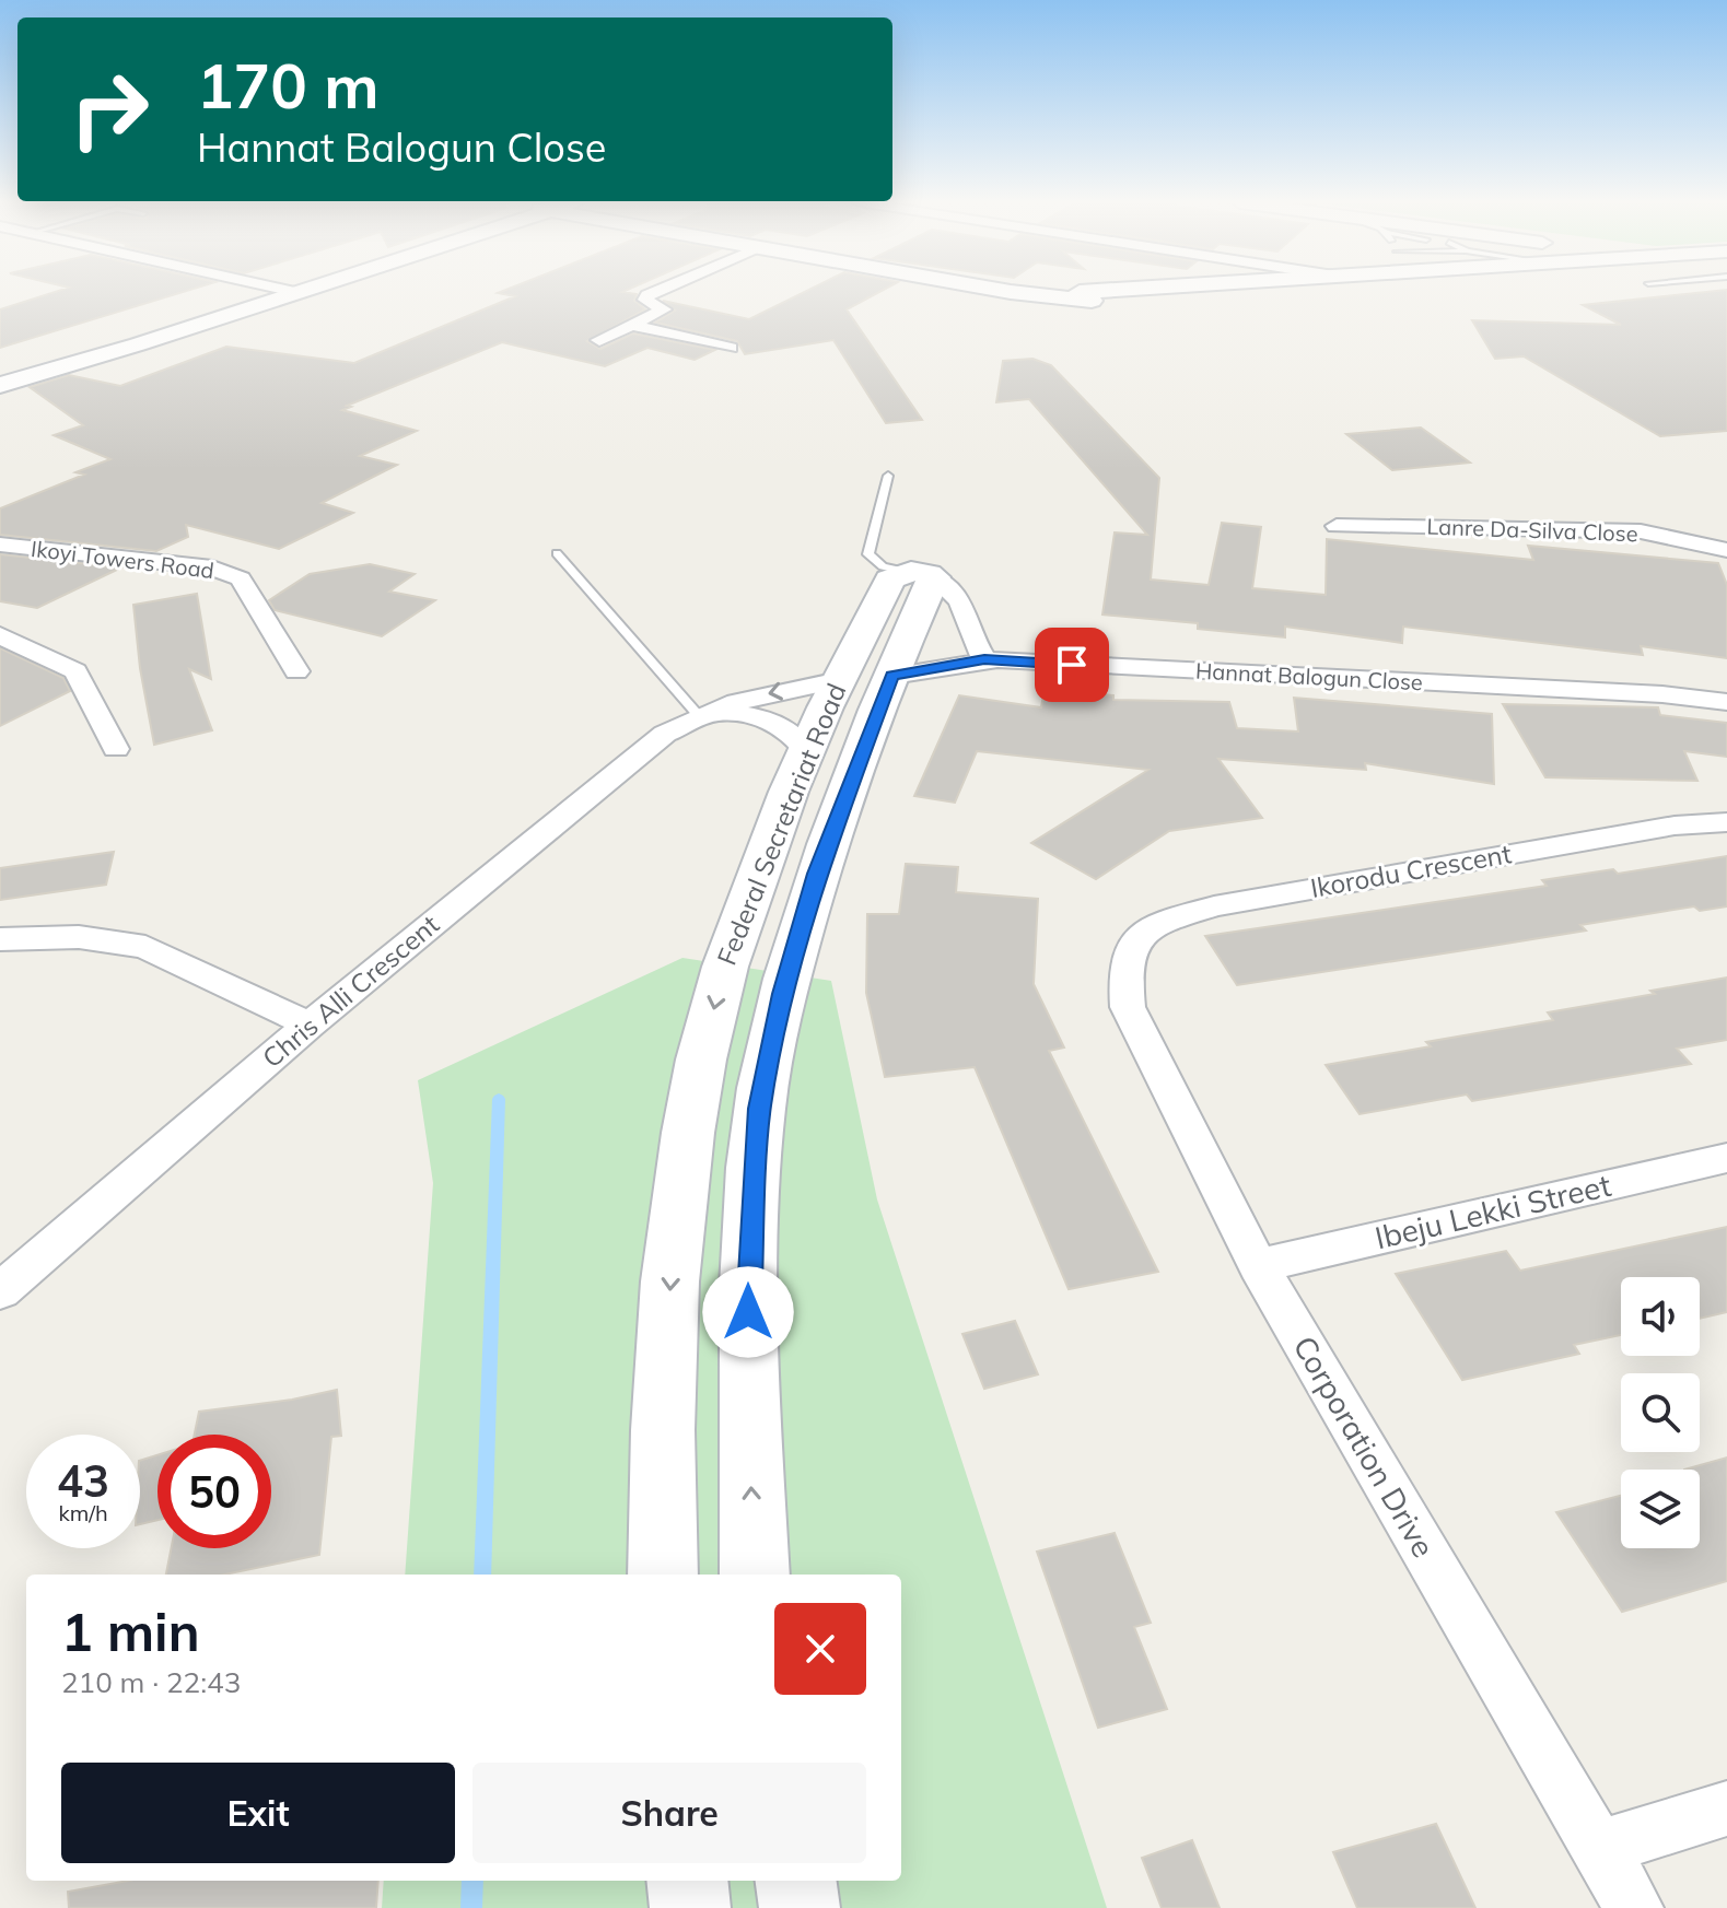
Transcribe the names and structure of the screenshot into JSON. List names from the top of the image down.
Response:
{
  "streets": {
    "main road": ["Federal Secretariat Road"],
    "street": [
      "Lanre Da-Silva Close",
      "Ikoyi Towers Road",
      "Hannat Balogun Close",
      "Ikorodu Crescent",
      "Chris Alli Crescent",
      "Ibeju Lekki Street",
      "Corporation Drive"
    ]
  },
  "crossings": [
    ["Hannat Balogun Close", "Federal Secretariat Road"],
    ["Federal Secretariat Road", "Chris Alli Crescent"],
    ["Ikorodu Crescent", "Corporation Drive"],
    ["Ibeju Lekki Street", "Corporation Drive"]
  ],
  "page": {
    "turn": ["170 m", "Hannat Balogun Close"],
    "speed": "43 km/h",
    "limit": "50",
    "heading": ["1 min", "210 m · 22:43"],
    "buttons": ["Exit", "Share"]
  }
}
